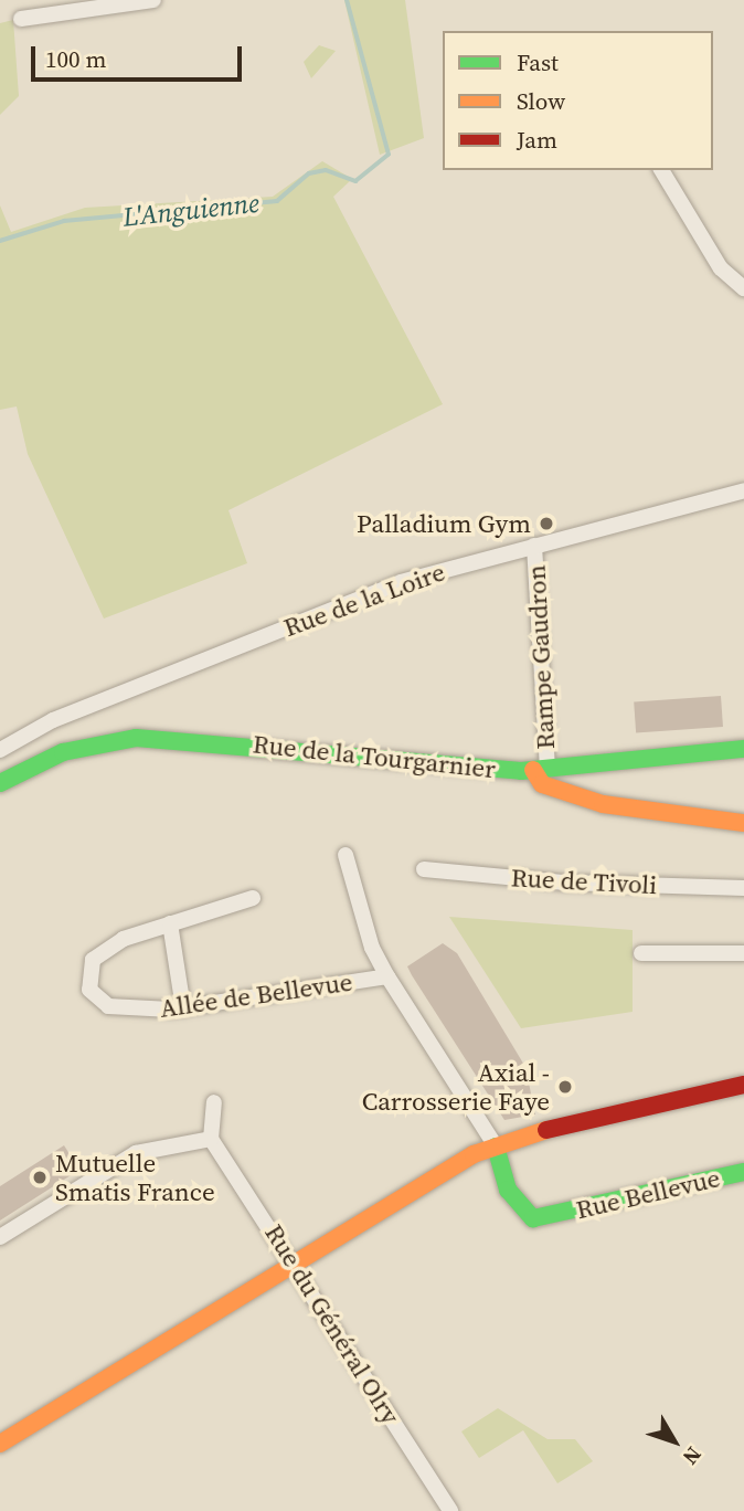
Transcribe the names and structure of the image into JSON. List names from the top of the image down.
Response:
{
  "streets": {
    "street": [
      "Rue de la Loire",
      "Rampe Gaudron",
      "Rue de la Tourgarnier",
      "Rue de Tivoli",
      "Allée de Bellevue",
      "Rue Bellevue",
      "Rue du Général Olry"
    ]
  },
  "crossings": [
    ["Rue de la Loire", "Rampe Gaudron"],
    ["Rampe Gaudron", "Rue de la Tourgarnier"]
  ],
  "water": ["L'Anguienne"],
  "places": ["Palladium Gym", "Axial - Carrosserie Faye", "Mutuelle Smatis France"],
  "legend": ["Fast", "Slow", "Jam"],
  "scale_bar": "100 m",
  "north": "bottom right"
}
